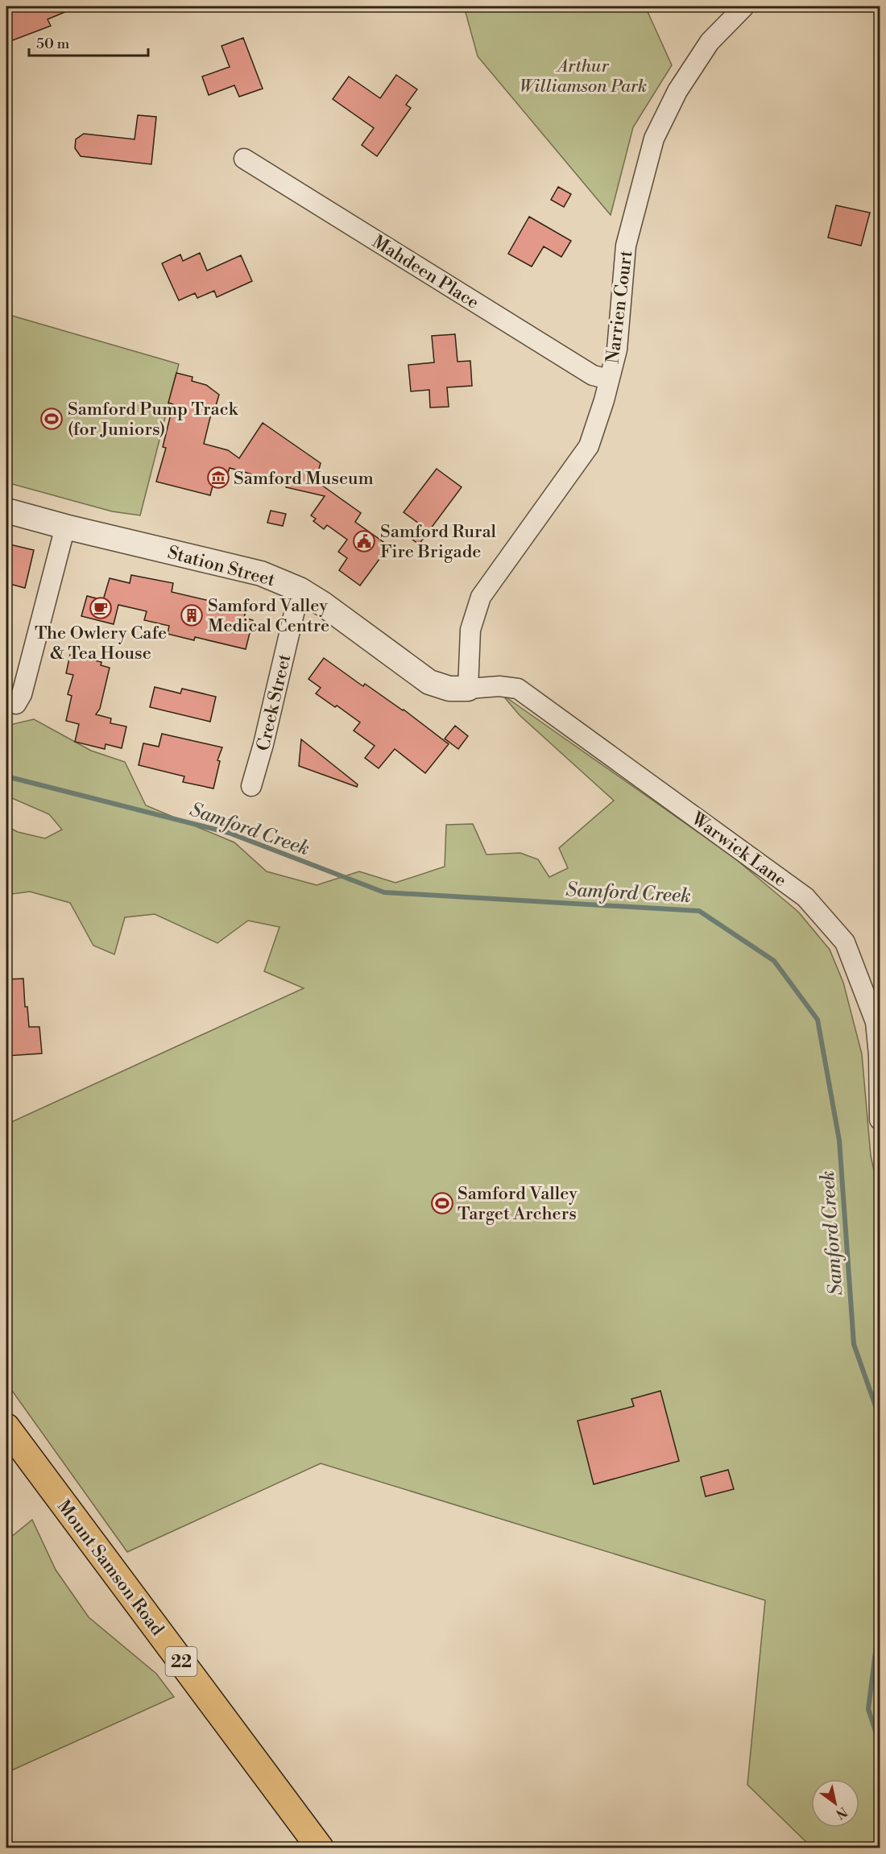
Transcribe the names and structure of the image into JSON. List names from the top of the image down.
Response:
{
  "streets": {
    "main road": ["Mount Samson Road", "22"],
    "street": [
      "Mahdeen Place",
      "Narrien Court",
      "Station Street",
      "Creek Street",
      "Warwick Lane"
    ]
  },
  "crossings": [
    ["Mahdeen Place", "Narrien Court"],
    ["Narrien Court", "Station Street"],
    ["Narrien Court", "Warwick Lane"],
    ["Station Street", "Creek Street"],
    ["Station Street", "Warwick Lane"]
  ],
  "water": ["Samford Creek"],
  "parks": ["Arthur Williamson Park"],
  "places": {
    "sports": ["Samford Pump Track (for Juniors)", "Samford Valley Target Archers"],
    "museum": ["Samford Museum"],
    "public building": ["Samford Rural Fire Brigade"],
    "cafe": ["The Owlery Cafe & Tea House"],
    "building": ["Samford Valley Medical Centre"]
  },
  "scale_bar": "50 m",
  "north": "bottom right"
}
